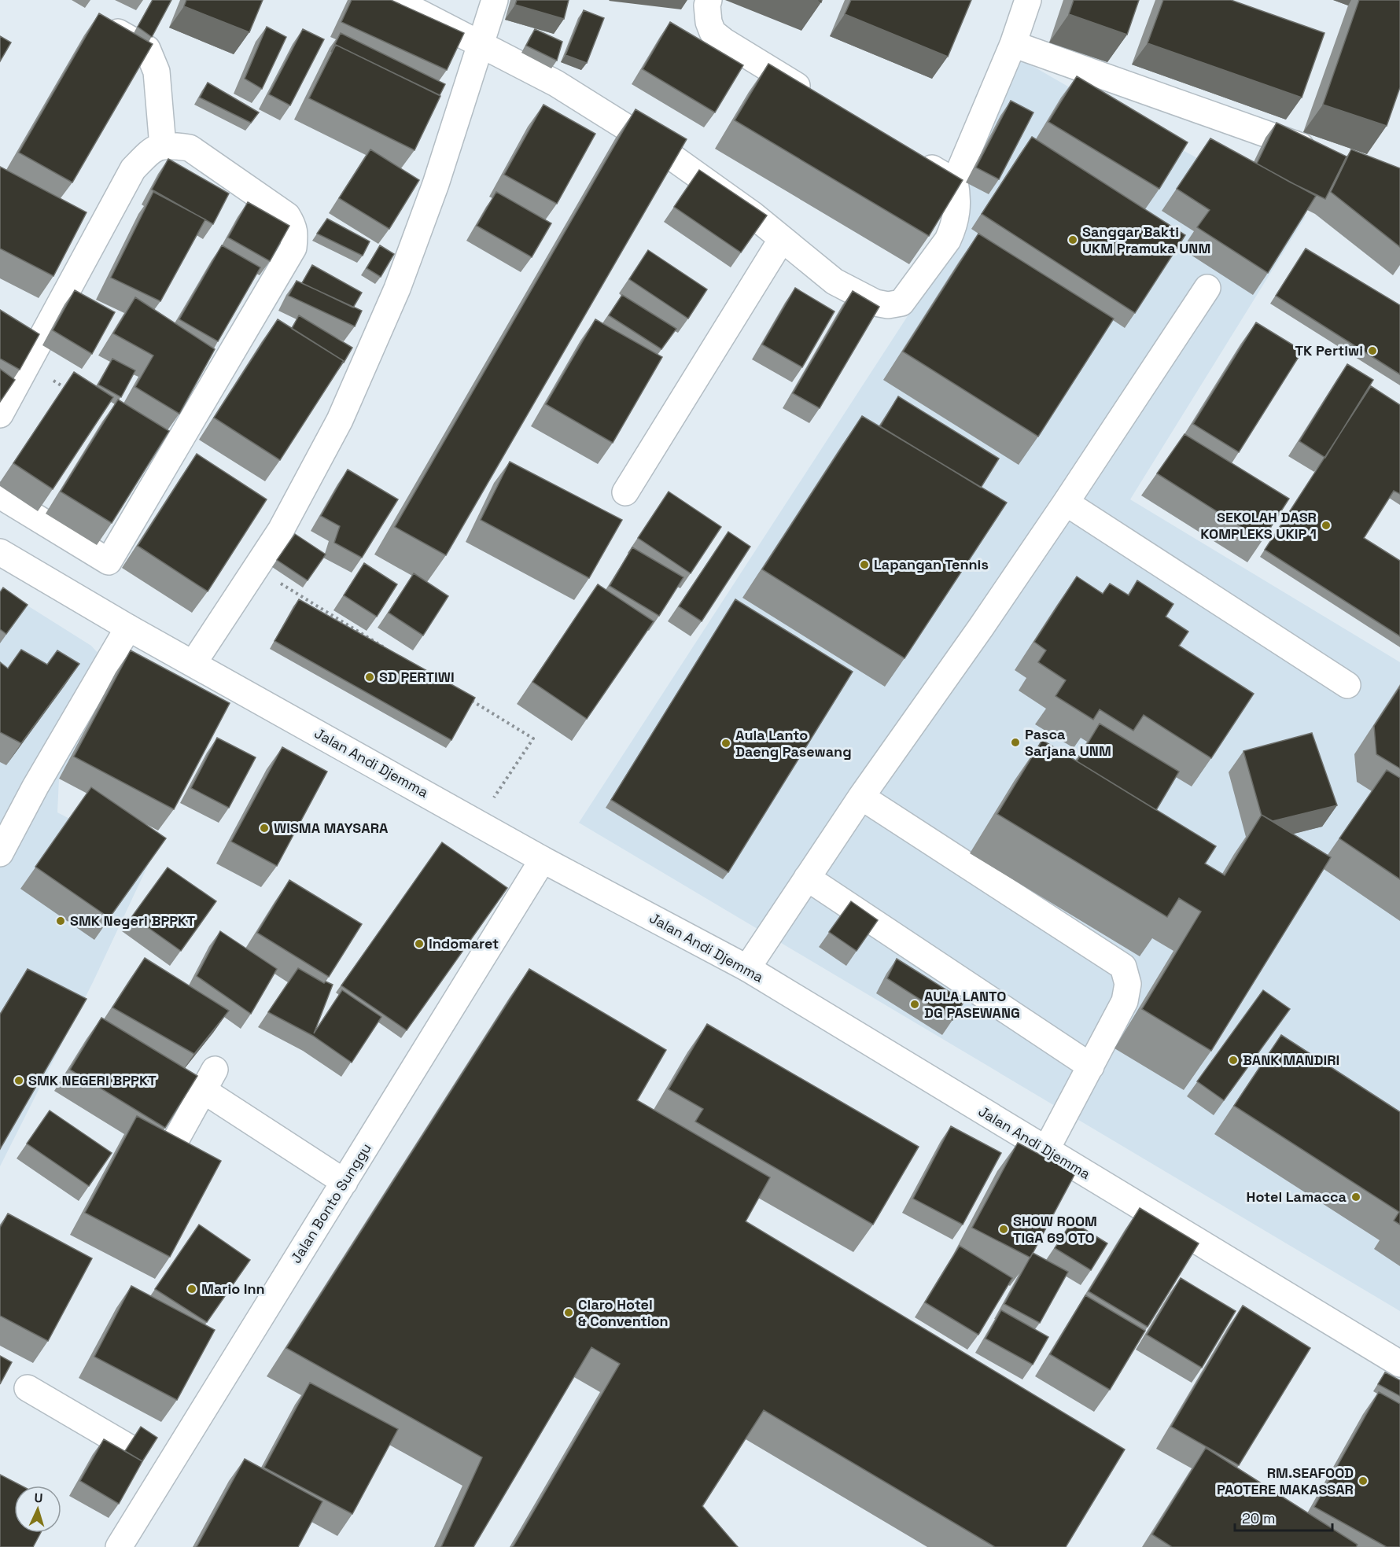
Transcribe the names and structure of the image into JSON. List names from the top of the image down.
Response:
{
  "streets": {
    "street": ["Jalan Andi Djemma", "Jalan Bonto Sunggu"]
  },
  "crossings": [
    ["Jalan Andi Djemma", "Jalan Bonto Sunggu"]
  ],
  "places": [
    "Sanggar Bakti UKM Pramuka UNM",
    "TK Pertiwi",
    "SEKOLAH DASR KOMPLEKS UKIP 1",
    "Lapangan Tennis",
    "SD PERTIWI",
    "Pasca Sarjana UNM",
    "Aula Lanto Daeng Pasewang",
    "WISMA MAYSARA",
    "SMK Negeri BPPKT",
    "Indomaret",
    "AULA LANTO DG PASEWANG",
    "BANK MANDIRI",
    "SMK NEGERI BPPKT",
    "Hotel Lamacca",
    "SHOW ROOM TIGA 69 OTO",
    "Mario Inn",
    "Claro Hotel & Convention",
    "RM.SEAFOOD PAOTERE MAKASSAR"
  ],
  "scale_bar": "20 m",
  "north": "top"
}
